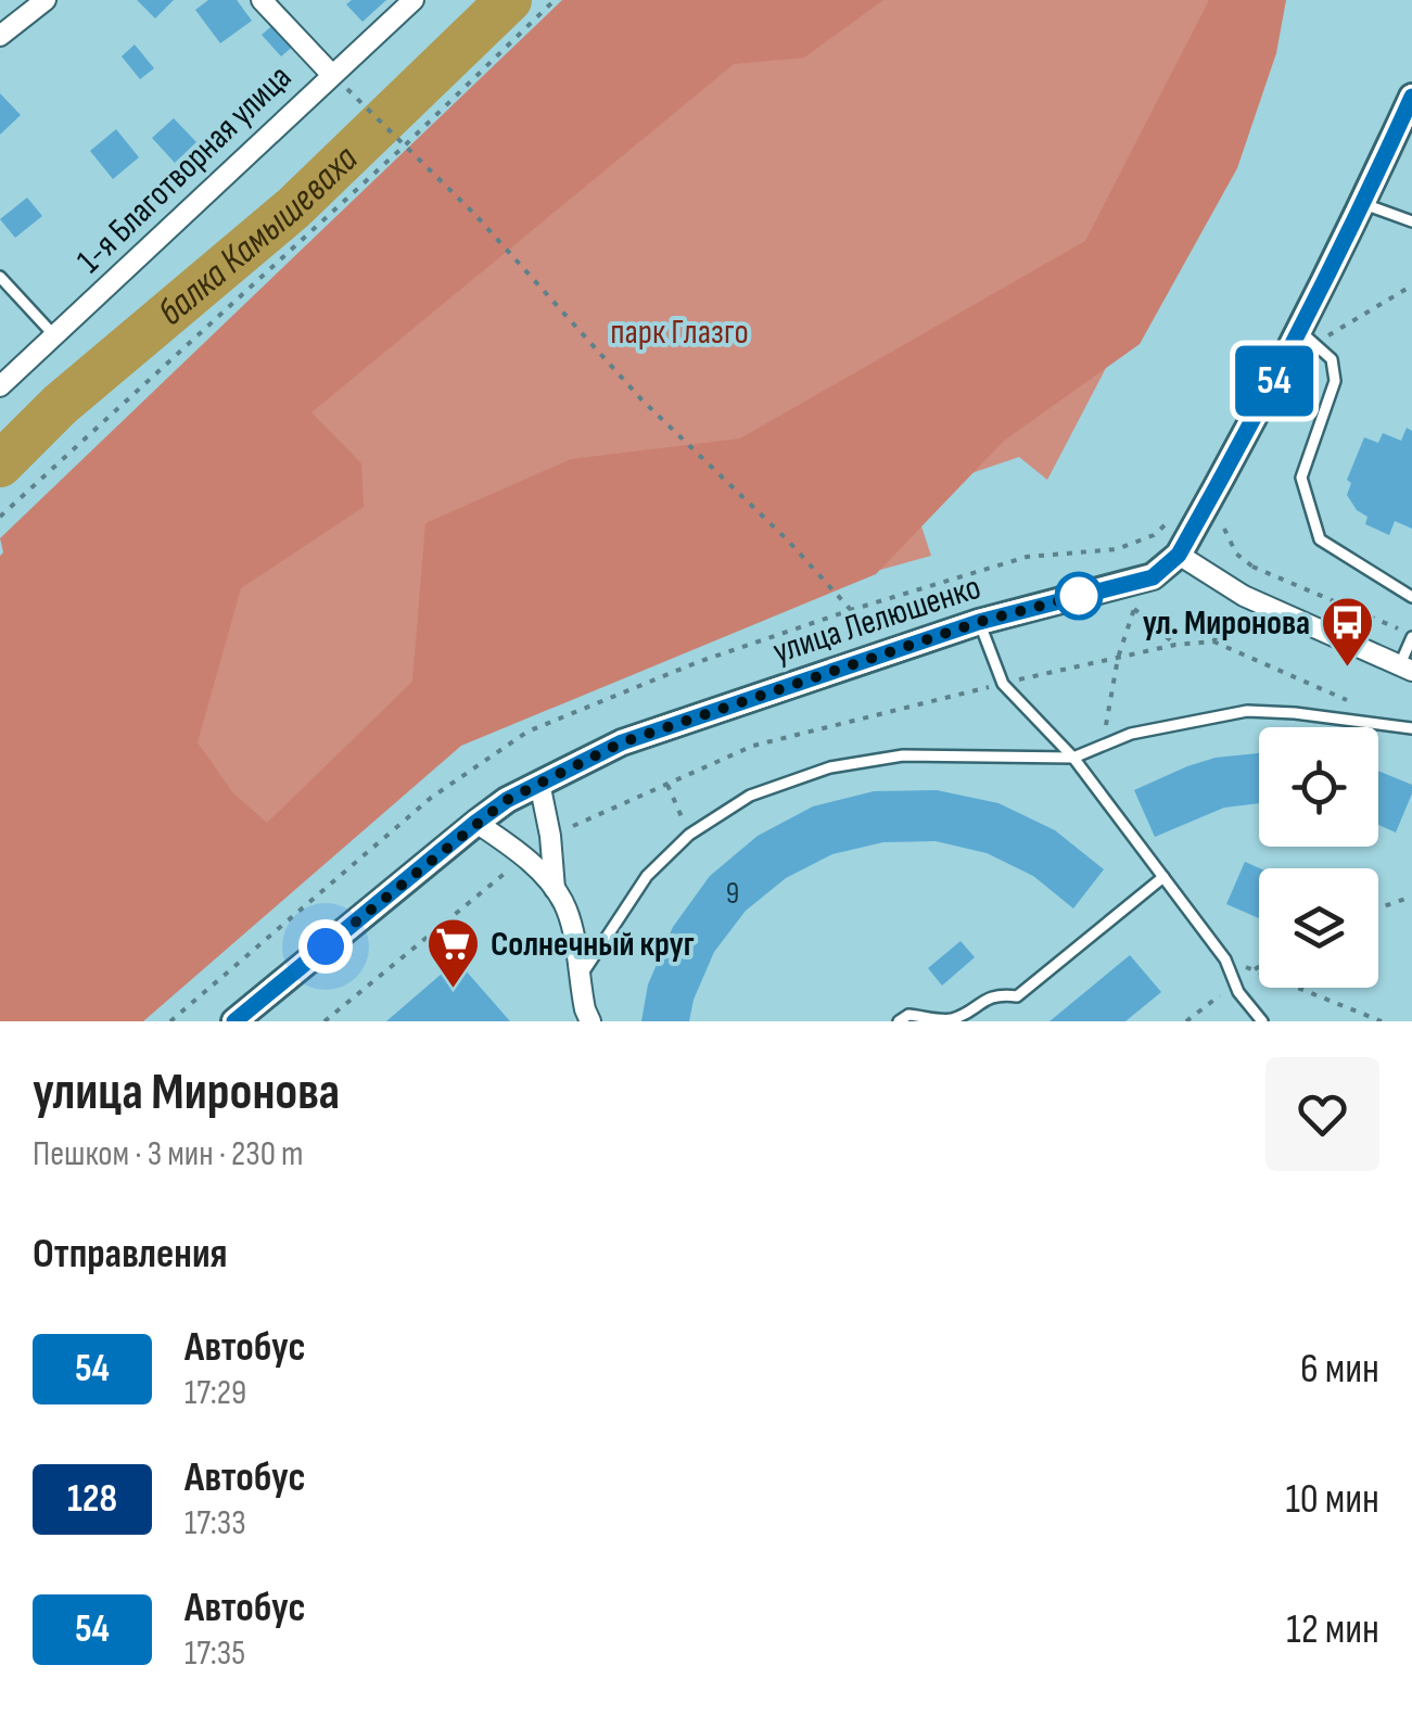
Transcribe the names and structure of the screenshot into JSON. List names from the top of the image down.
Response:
{
  "streets": {
    "street": ["1-я Благотворная улица", "улица Лелюшенко"]
  },
  "water": ["балка Камышеваха"],
  "parks": ["парк Глазго"],
  "places": {
    "bus stop": ["ул. Миронова"],
    "supermarket": ["Солнечный круг"]
  },
  "lines": ["bus line 54"],
  "house_numbers": ["9"],
  "page": {
    "on_map": "54",
    "heading": [
      ["улица Миронова", "Пешком · 3 мин · 230 m"],
      "Отправления"
    ],
    "list": [
      {
        "mark": "54",
        "name": "Автобус",
        "note": "17:29",
        "value": "6 мин"
      },
      {
        "mark": "128",
        "name": "Автобус",
        "note": "17:33",
        "value": "10 мин"
      },
      {
        "mark": "54",
        "name": "Автобус",
        "note": "17:35",
        "value": "12 мин"
      }
    ]
  }
}
